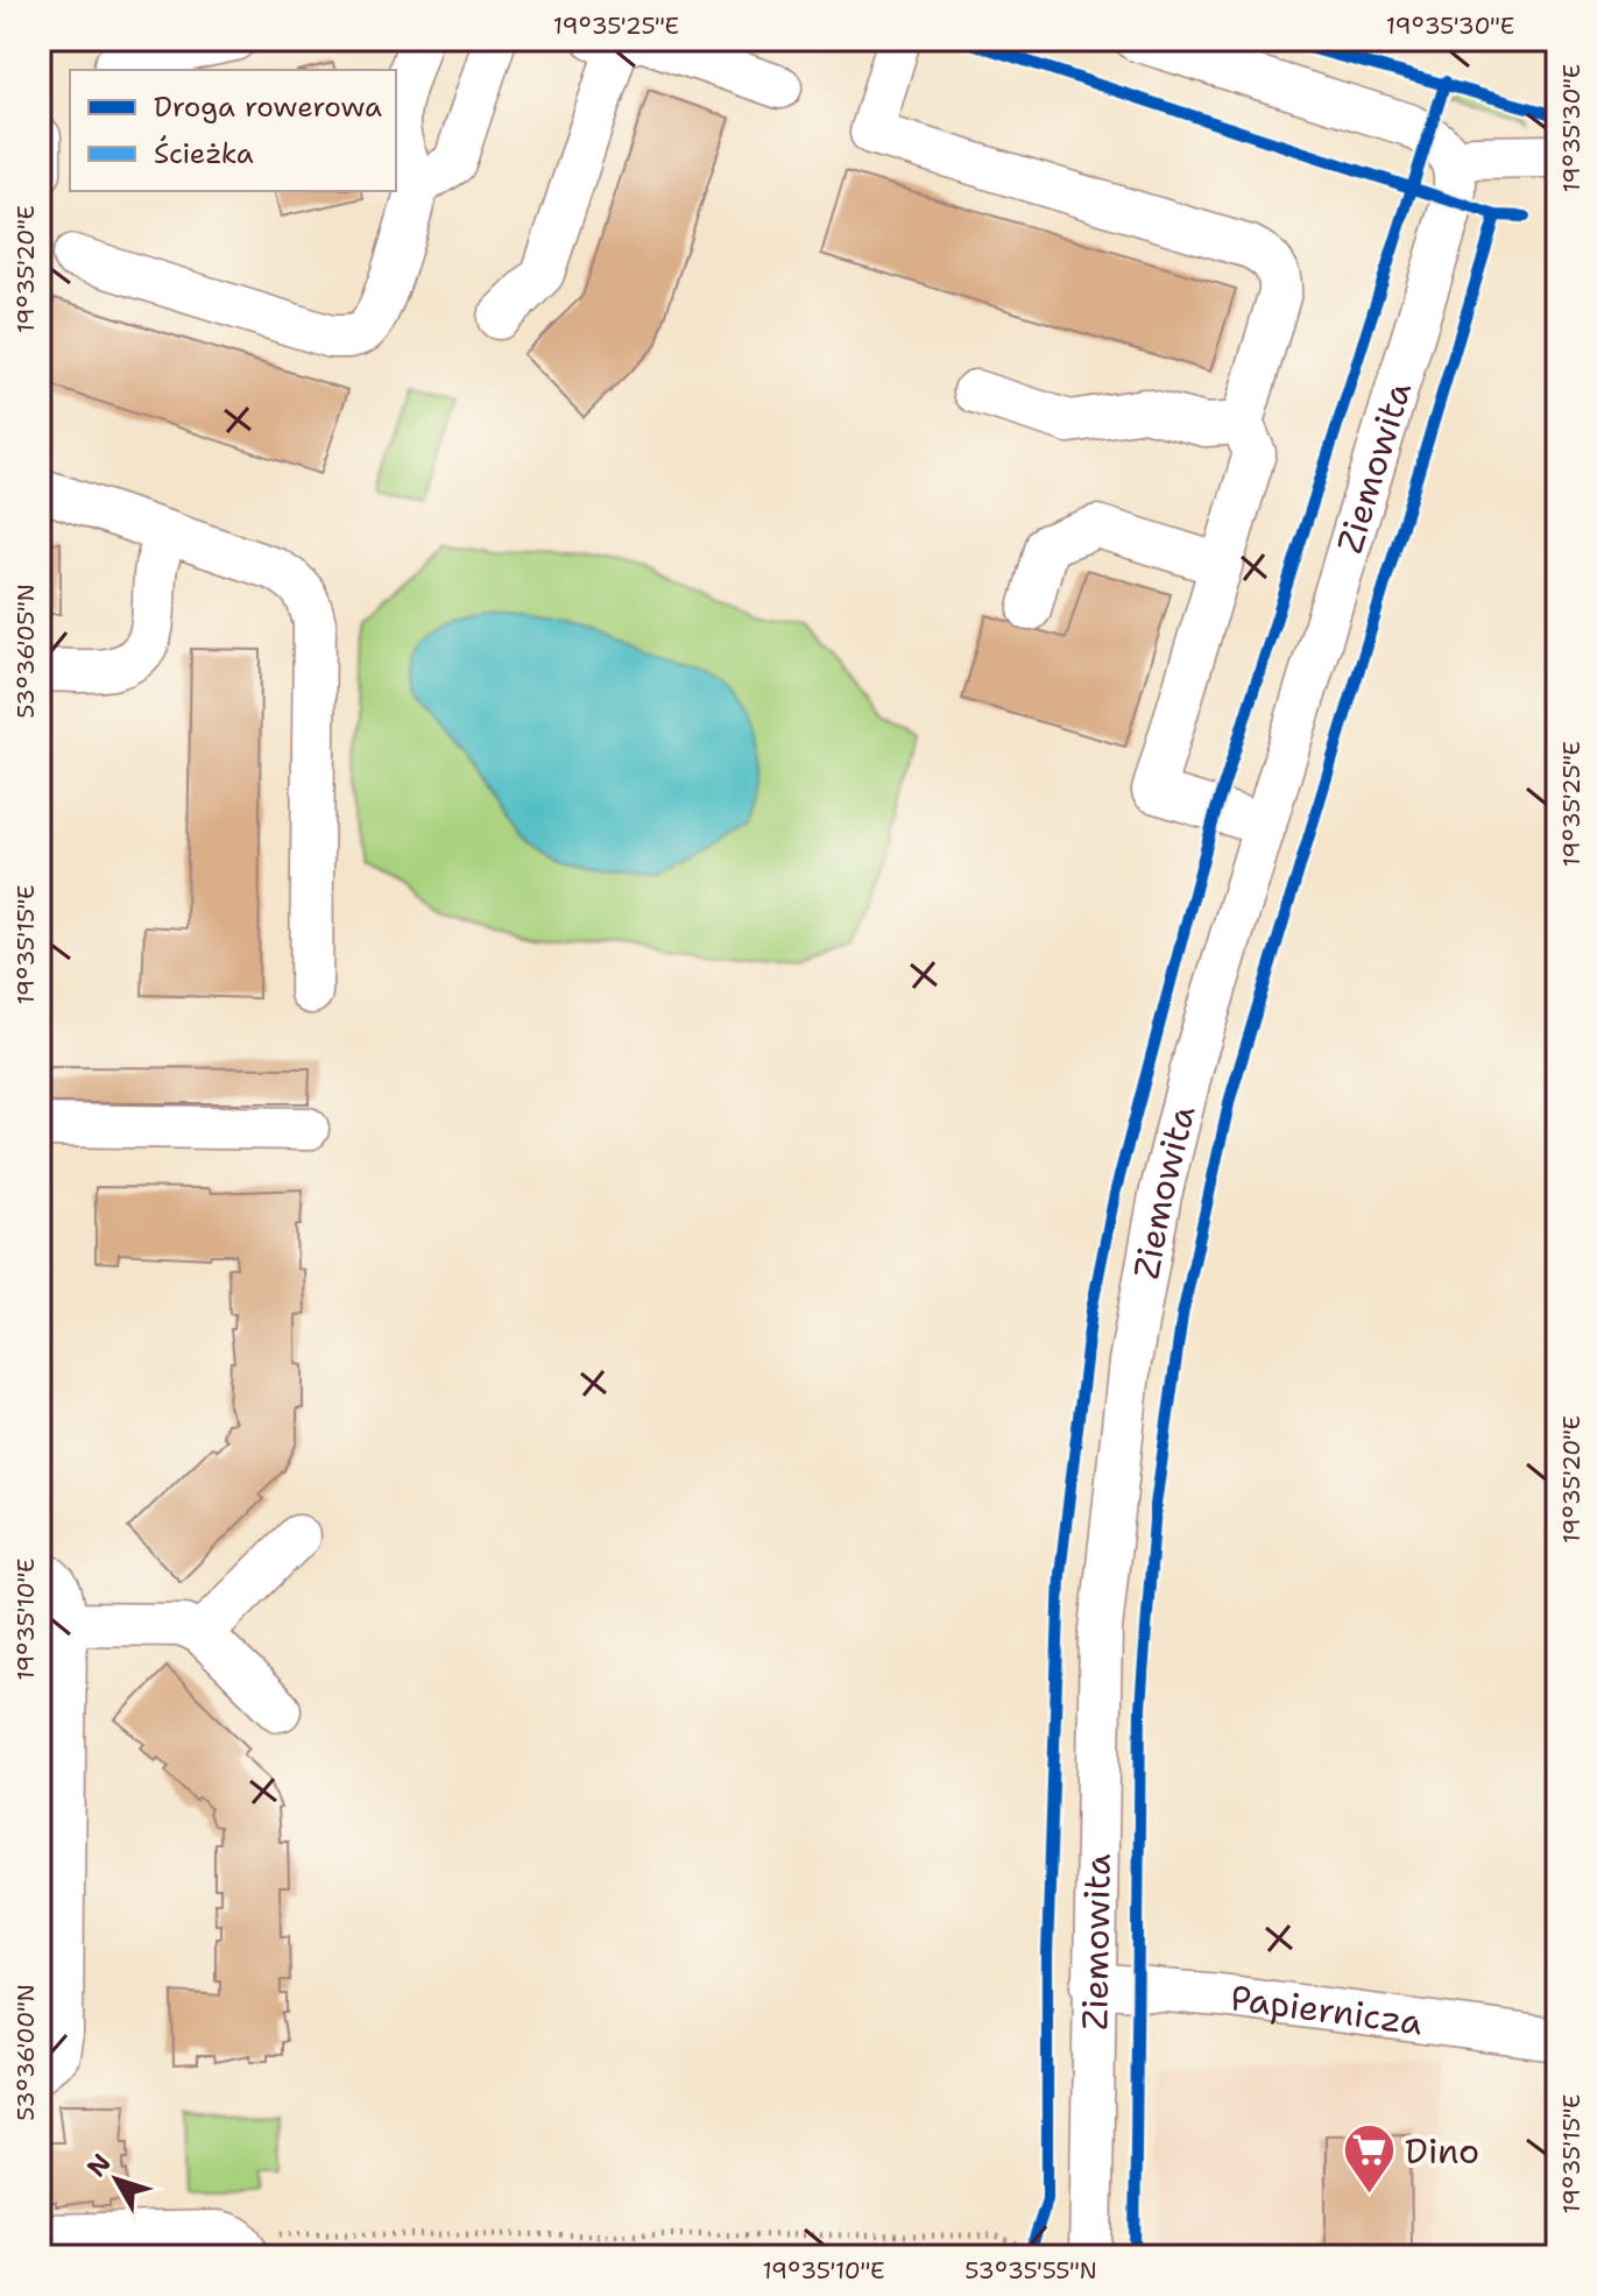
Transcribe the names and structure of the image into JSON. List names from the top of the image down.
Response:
{
  "streets": {
    "street": ["Ziemowita", "Papiernicza"]
  },
  "crossings": [
    ["Ziemowita", "Papiernicza"]
  ],
  "places": {
    "supermarket": ["Dino"]
  },
  "legend": ["Droga rowerowa", "Ścieżka"],
  "north": "top left",
  "coordinates": [
    "19°35'25\"E",
    "19°35'30\"E",
    "19°35'20\"E",
    "53°36'05\"N",
    "19°35'15\"E",
    "19°35'10\"E",
    "53°36'00\"N",
    "53°35'55\"N"
  ]
}
